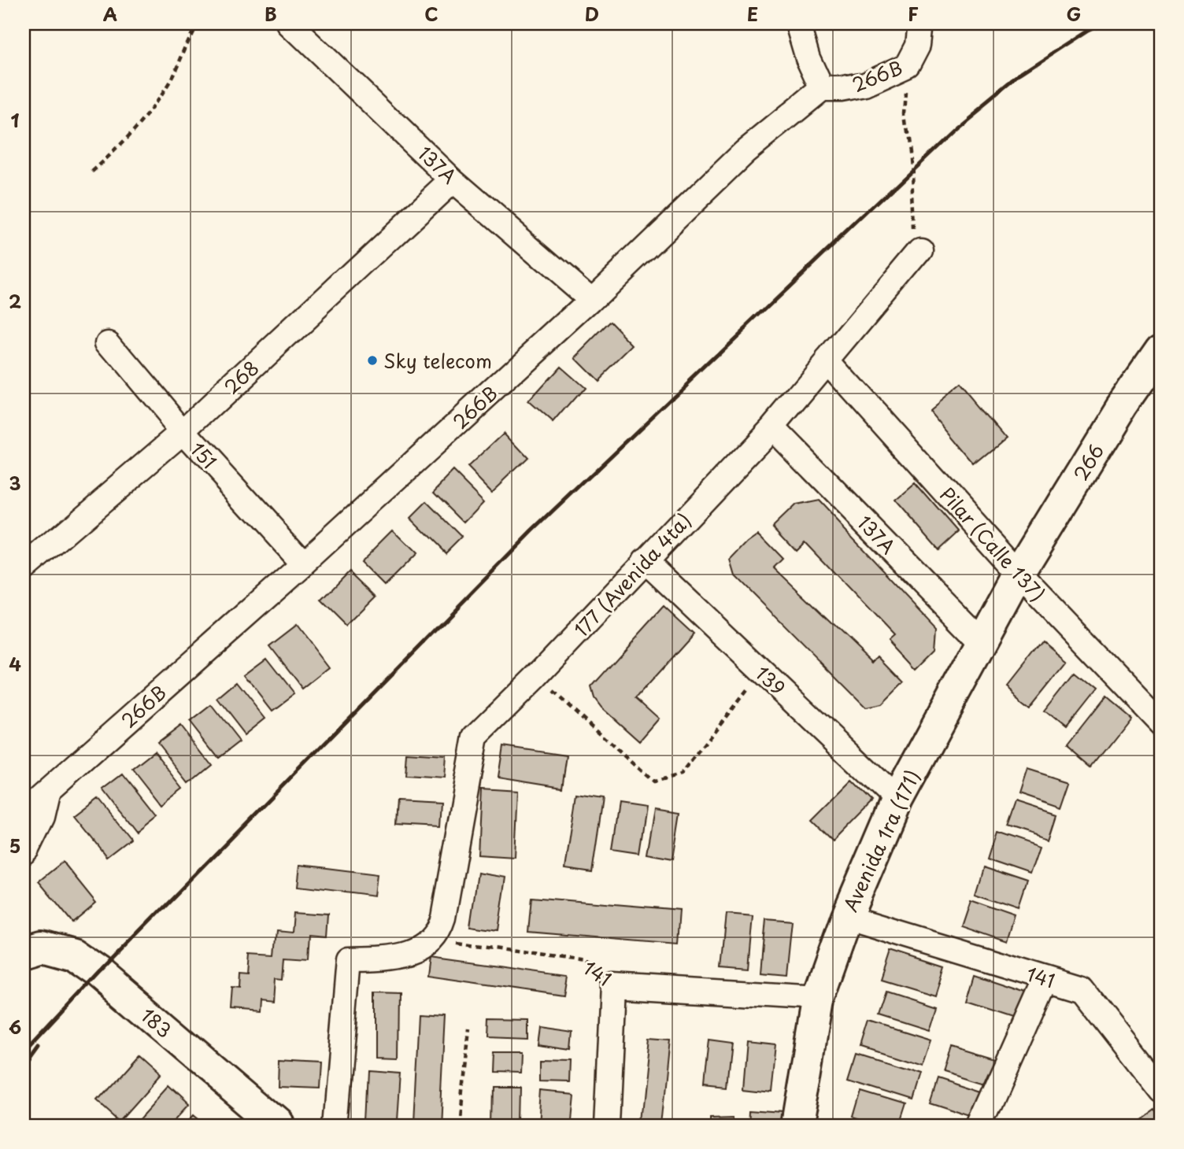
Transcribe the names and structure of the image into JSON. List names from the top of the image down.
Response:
{
  "streets": {
    "street": [
      "266B",
      "137A",
      "268",
      "151",
      "266",
      "Pilar (Calle 137)",
      "177 (Avenida 4ta)",
      "139",
      "Avenida 1ra (171)",
      "141",
      "183"
    ]
  },
  "crossings": [
    ["266B", "137A"],
    ["266B", "151"],
    ["137A", "268"],
    ["137A", "177 (Avenida 4ta)"],
    ["137A", "Avenida 1ra (171)"],
    ["268", "151"],
    ["266", "Pilar (Calle 137)"],
    ["266", "Avenida 1ra (171)"],
    ["Pilar (Calle 137)", "177 (Avenida 4ta)"],
    ["Pilar (Calle 137)", "Avenida 1ra (171)"],
    ["177 (Avenida 4ta)", "139"],
    ["177 (Avenida 4ta)", "141"],
    ["139", "Avenida 1ra (171)"],
    ["Avenida 1ra (171)", "141"]
  ],
  "places": ["Sky telecom"],
  "grid": {
    "columns": [
      "A",
      "B",
      "C",
      "D",
      "E",
      "F",
      "G"
    ],
    "rows": [
      "1",
      "2",
      "3",
      "4",
      "5",
      "6"
    ]
  }
}
